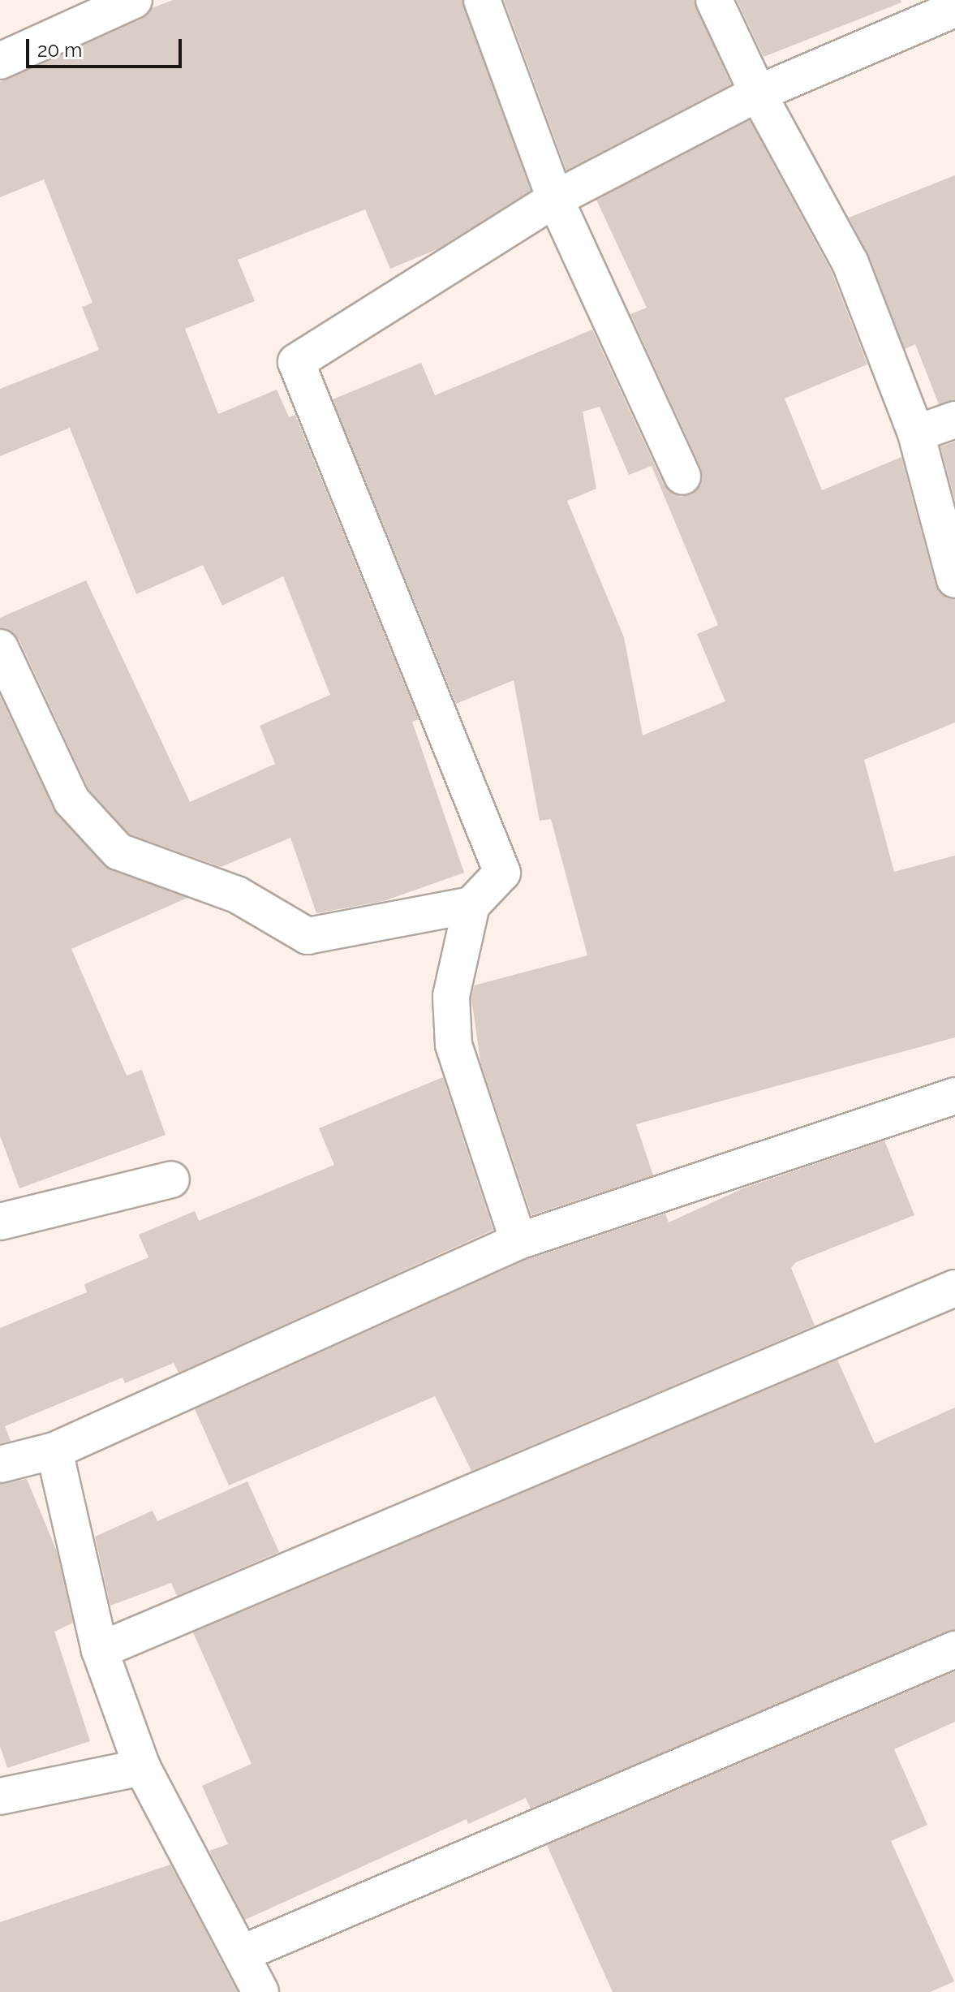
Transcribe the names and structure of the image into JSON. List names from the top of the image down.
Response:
{
  "scale_bar": "20 m"
}
